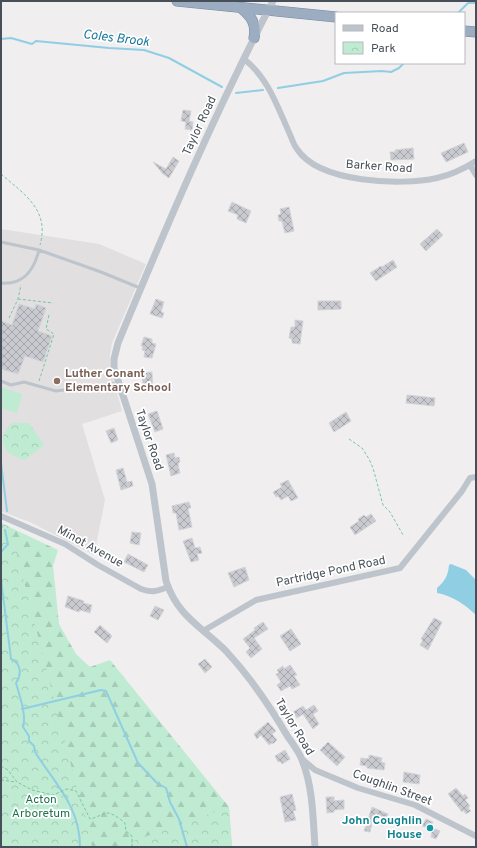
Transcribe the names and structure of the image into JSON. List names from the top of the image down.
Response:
{
  "streets": {
    "street": [
      "Taylor Road",
      "Barker Road",
      "Minot Avenue",
      "Partridge Pond Road",
      "Coughlin Street"
    ]
  },
  "crossings": [
    ["Taylor Road", "Barker Road"],
    ["Taylor Road", "Minot Avenue"],
    ["Taylor Road", "Partridge Pond Road"],
    ["Taylor Road", "Coughlin Street"]
  ],
  "water": ["Coles Brook"],
  "parks": ["Acton Arboretum"],
  "places": ["Luther Conant Elementary School", "John Coughlin House"],
  "legend": ["Road", "Park"]
}
